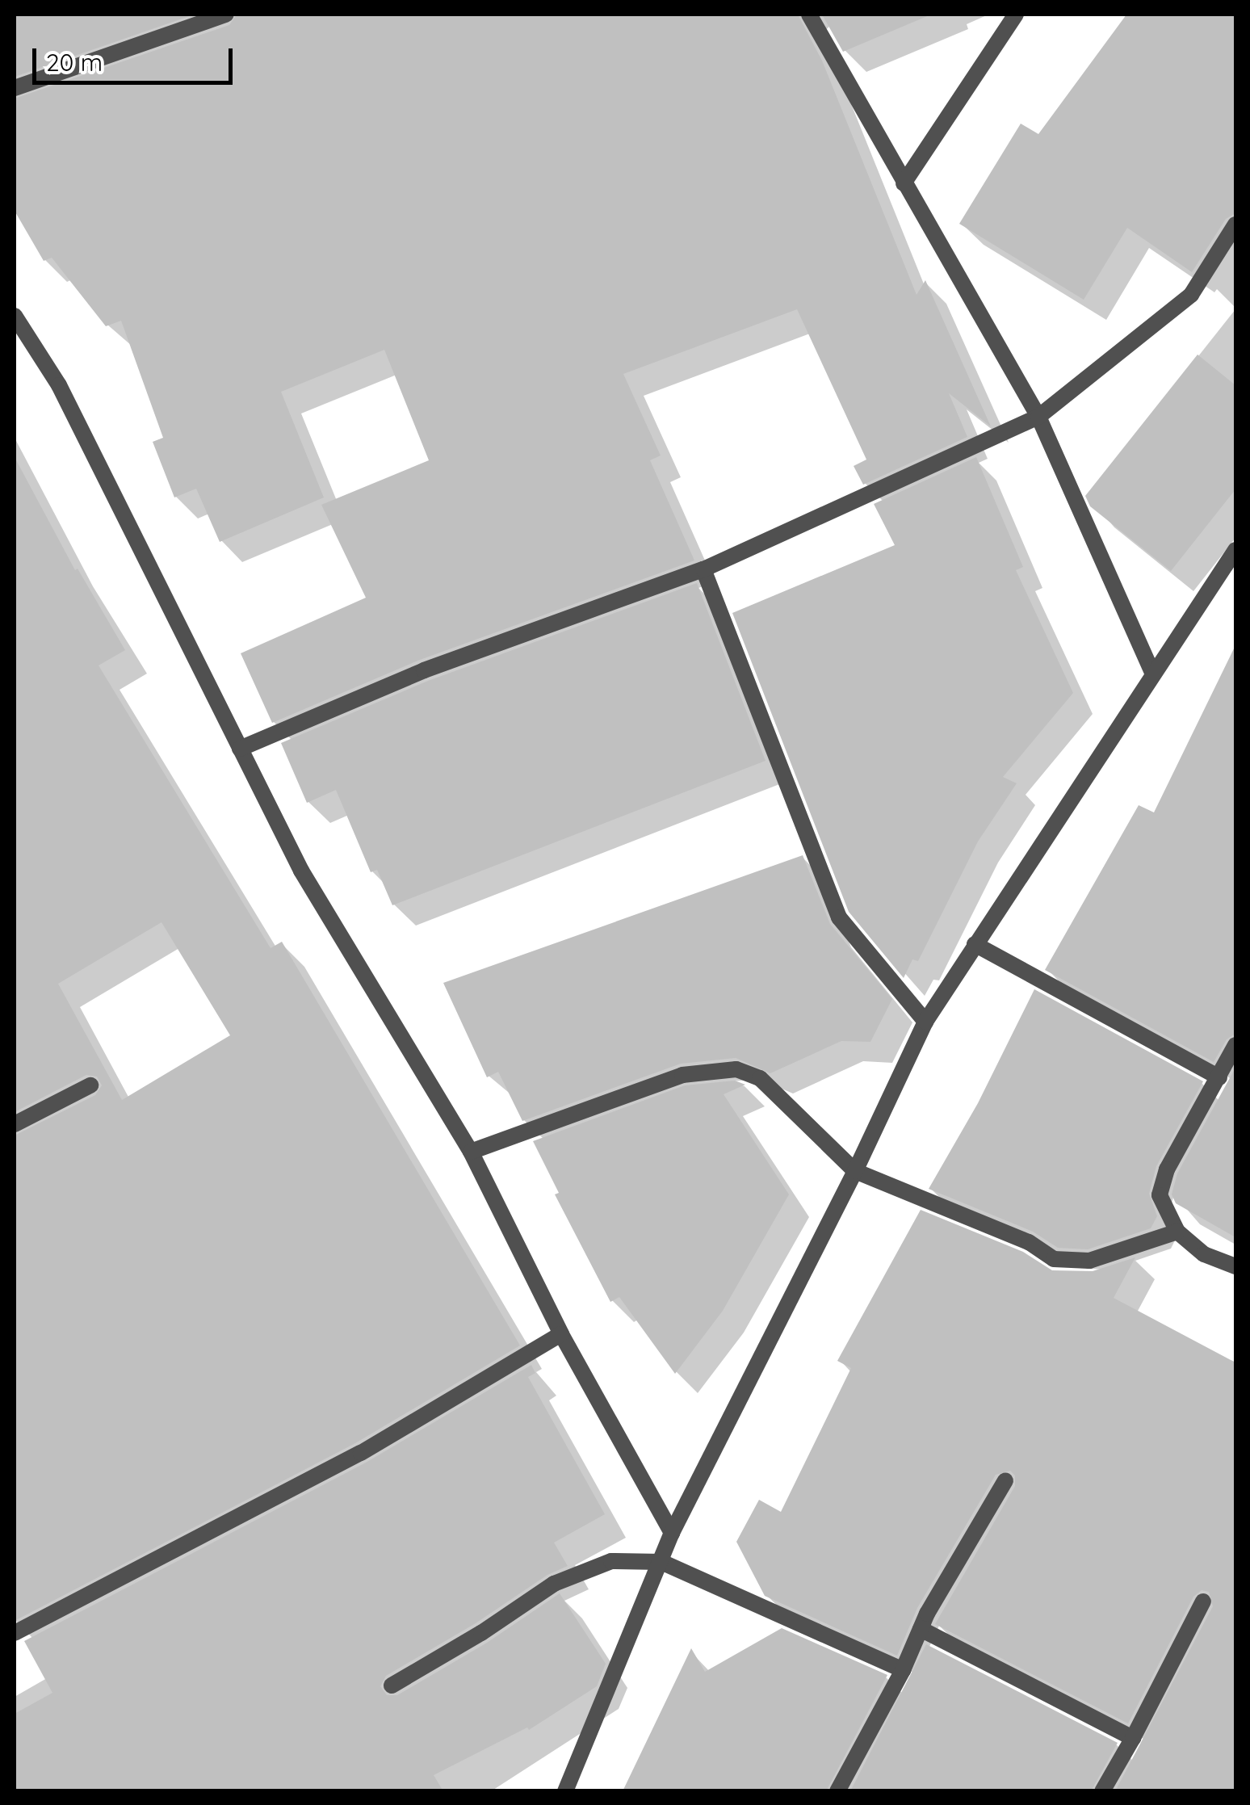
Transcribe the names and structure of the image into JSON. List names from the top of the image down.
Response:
{
  "scale_bar": "20 m"
}
